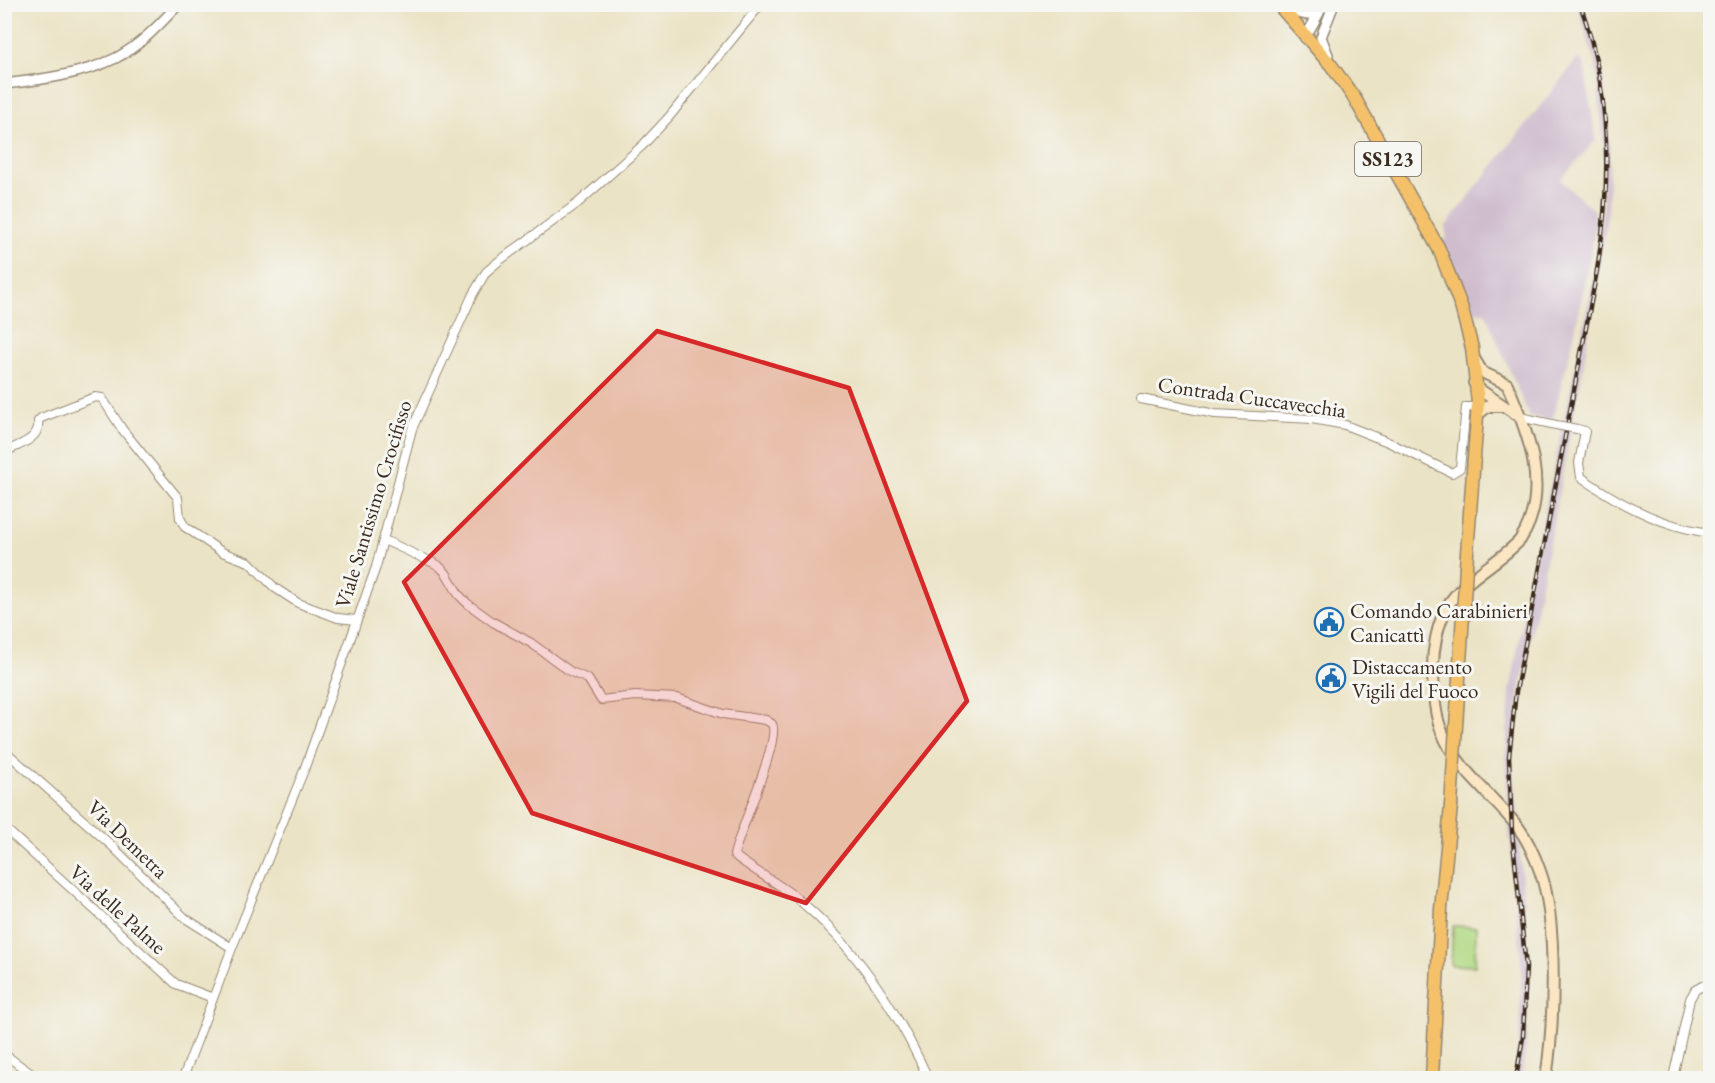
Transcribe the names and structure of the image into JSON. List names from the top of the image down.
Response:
{
  "streets": {
    "main road": ["SS123"],
    "street": [
      "Contrada Cuccavecchia",
      "Viale Santissimo Crocifisso",
      "Via Demetra",
      "Via delle Palme"
    ]
  },
  "crossings": [
    ["Viale Santissimo Crocifisso", "Via Demetra"],
    ["Viale Santissimo Crocifisso", "Via delle Palme"]
  ],
  "places": {
    "public building": ["Comando Carabinieri Canicattì", "Distaccamento Vigili del Fuoco"]
  }
}
